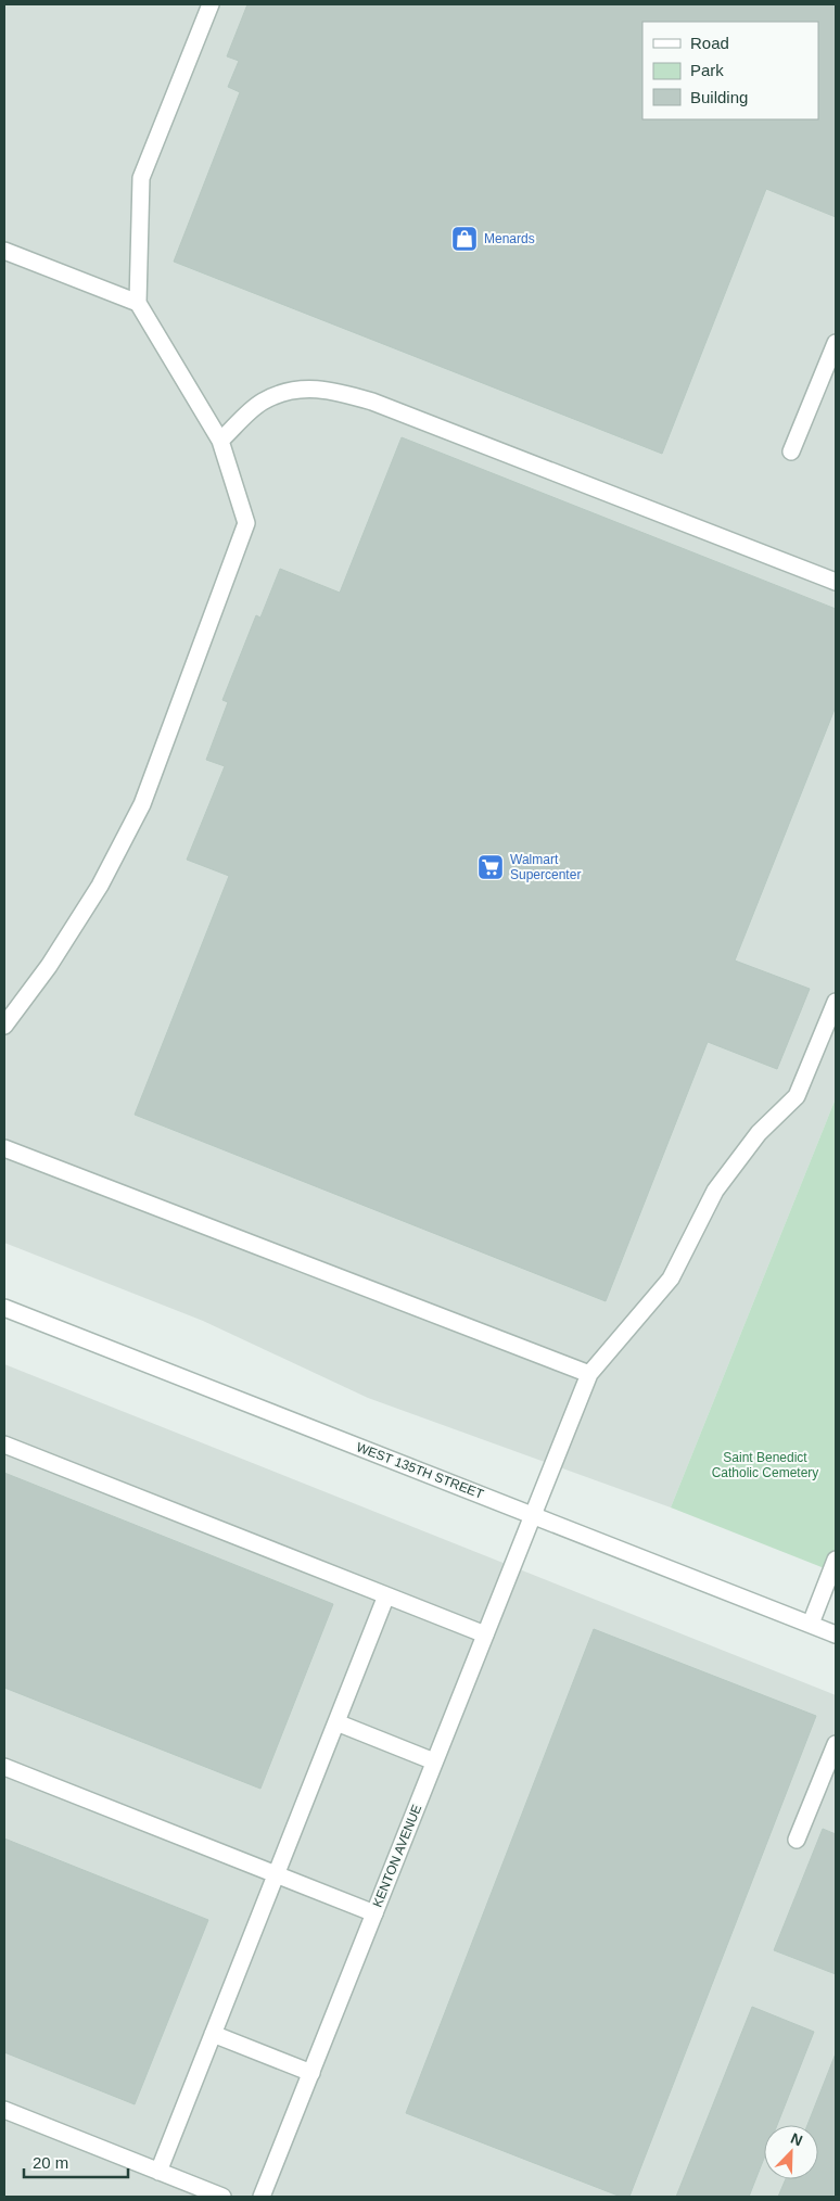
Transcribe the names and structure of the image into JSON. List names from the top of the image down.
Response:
{
  "streets": {
    "street": ["WEST 135TH STREET", "KENTON AVENUE"]
  },
  "crossings": [
    ["WEST 135TH STREET", "KENTON AVENUE"]
  ],
  "parks": ["Saint Benedict Catholic Cemetery"],
  "places": {
    "shop": ["Menards"],
    "supermarket": ["Walmart Supercenter"]
  },
  "legend": ["Road", "Park", "Building"],
  "scale_bar": "20 m",
  "north": "top right"
}
